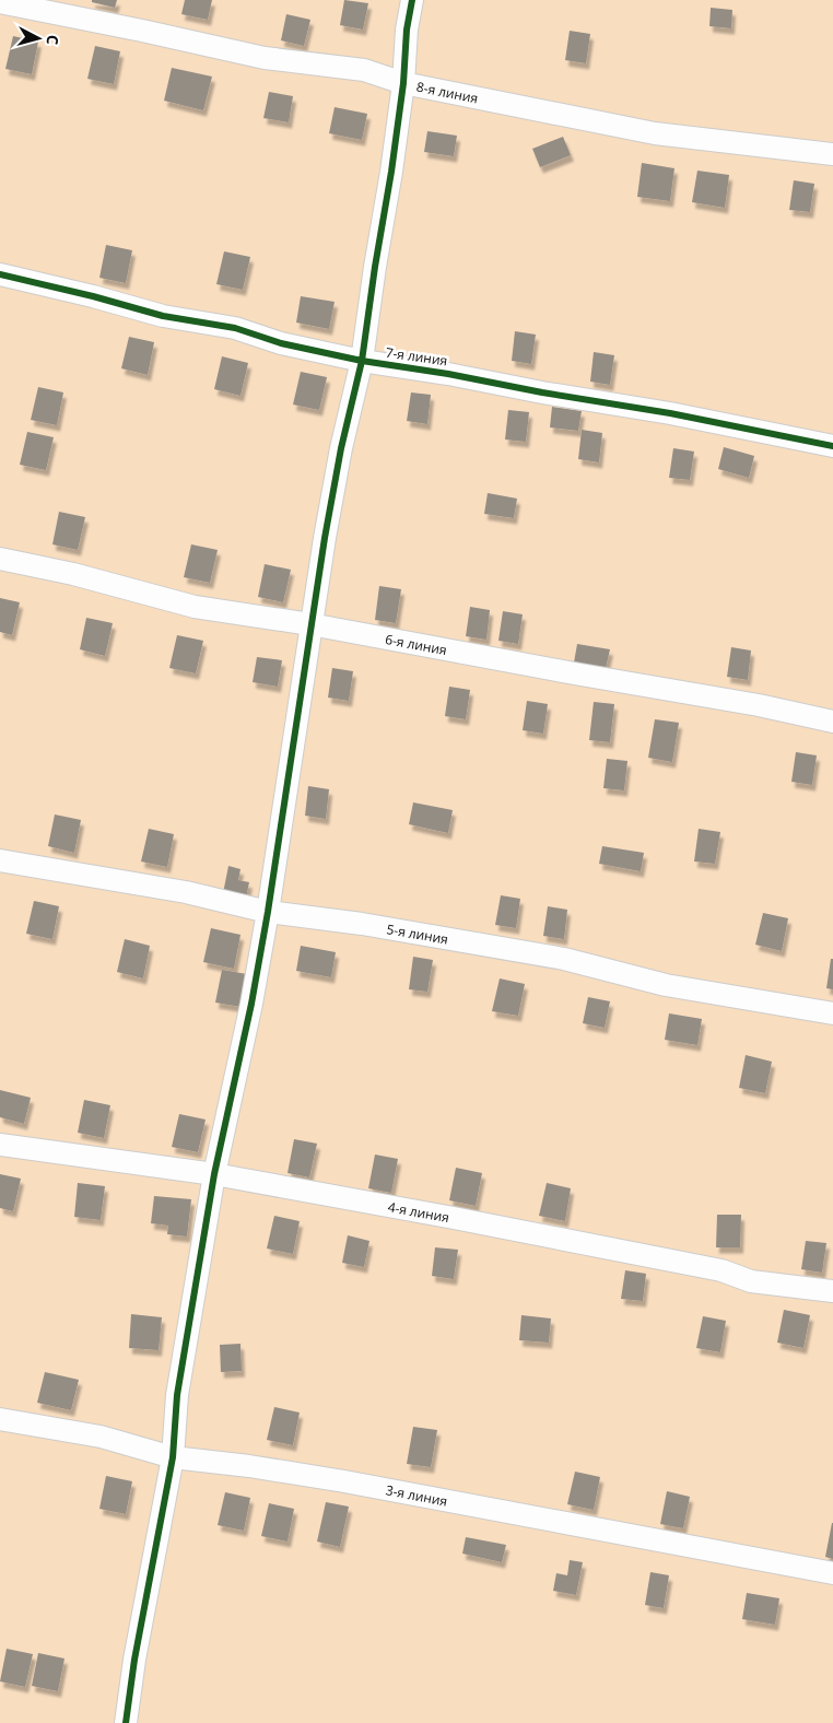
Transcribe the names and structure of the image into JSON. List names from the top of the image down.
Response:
{
  "streets": {
    "street": [
      "8-я линия",
      "7-я линия",
      "6-я линия",
      "5-я линия",
      "4-я линия",
      "3-я линия"
    ]
  },
  "north": "right"
}
